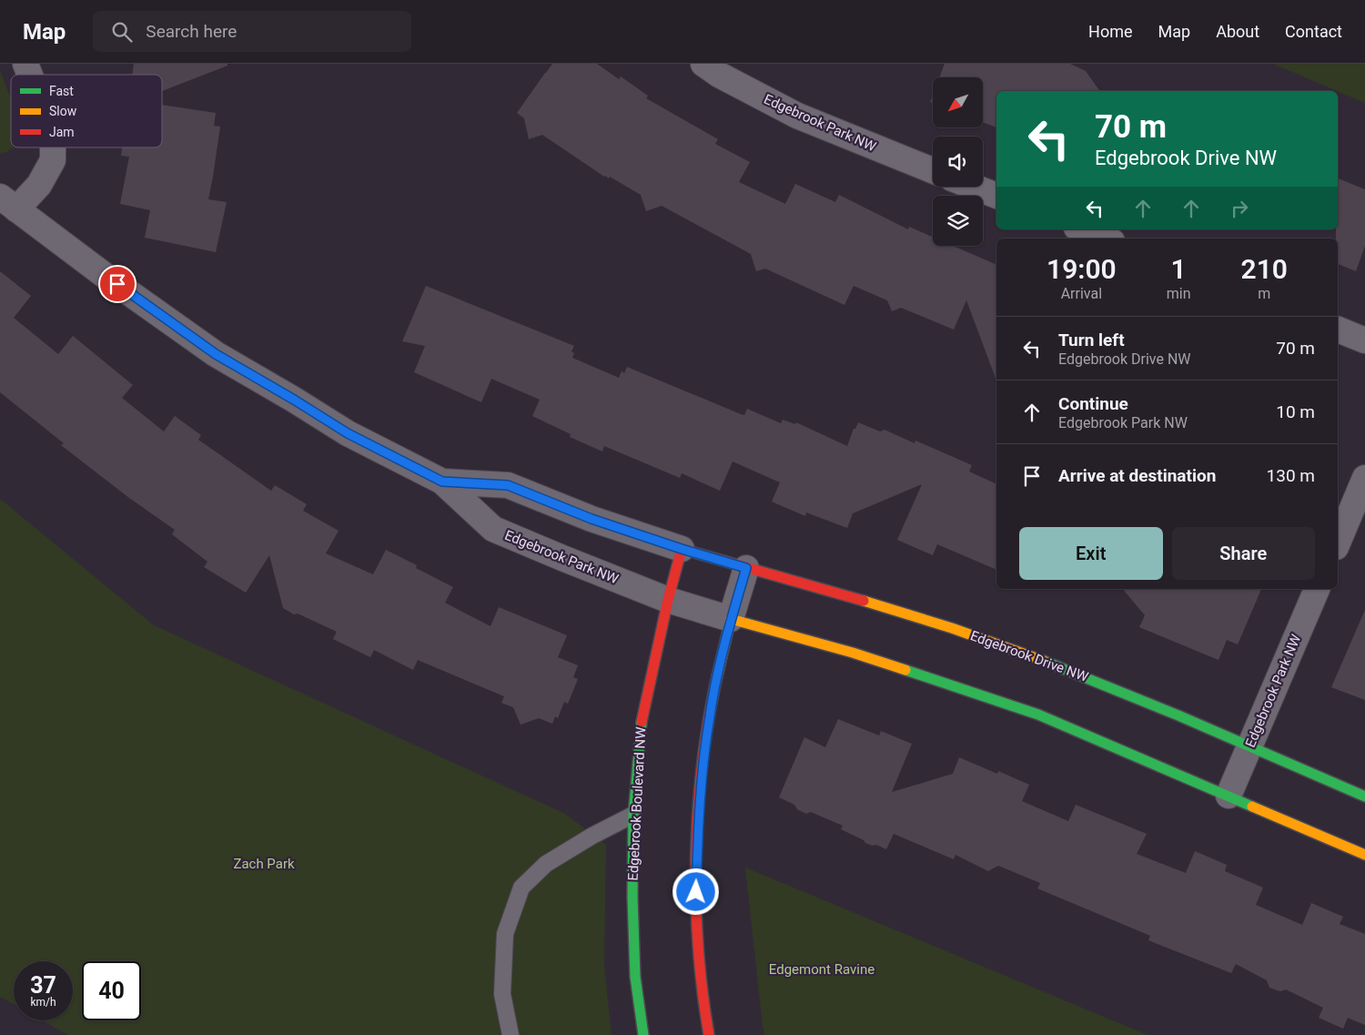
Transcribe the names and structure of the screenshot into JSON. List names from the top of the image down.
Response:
{
  "streets": {
    "street": ["Edgebrook Park NW", "Edgebrook Drive NW", "Edgebrook Boulevard NW"]
  },
  "crossings": [
    ["Edgebrook Park NW", "Edgebrook Drive NW"],
    ["Edgebrook Park NW", "Edgebrook Boulevard NW"],
    ["Edgebrook Drive NW", "Edgebrook Boulevard NW"]
  ],
  "parks": ["Zach Park", "Edgemont Ravine"],
  "legend": ["Fast", "Slow", "Jam"],
  "north": "bottom left",
  "page": {
    "header": "Map",
    "search": "Search here",
    "nav": [
      "Home",
      "Map",
      "About",
      "Contact"
    ],
    "turn": ["70 m", "Edgebrook Drive NW"],
    "eta": [
      "19:00",
      "Arrival",
      "1",
      "min",
      "210",
      "m"
    ],
    "list": [
      {
        "name": "Turn left",
        "note": "Edgebrook Drive NW",
        "value": "70 m"
      },
      {
        "name": "Continue",
        "note": "Edgebrook Park NW",
        "value": "10 m"
      },
      {
        "name": "Arrive at destination",
        "value": "130 m"
      }
    ],
    "buttons": ["Exit", "Share"],
    "speed": "37 km/h",
    "limit": "40"
  }
}
